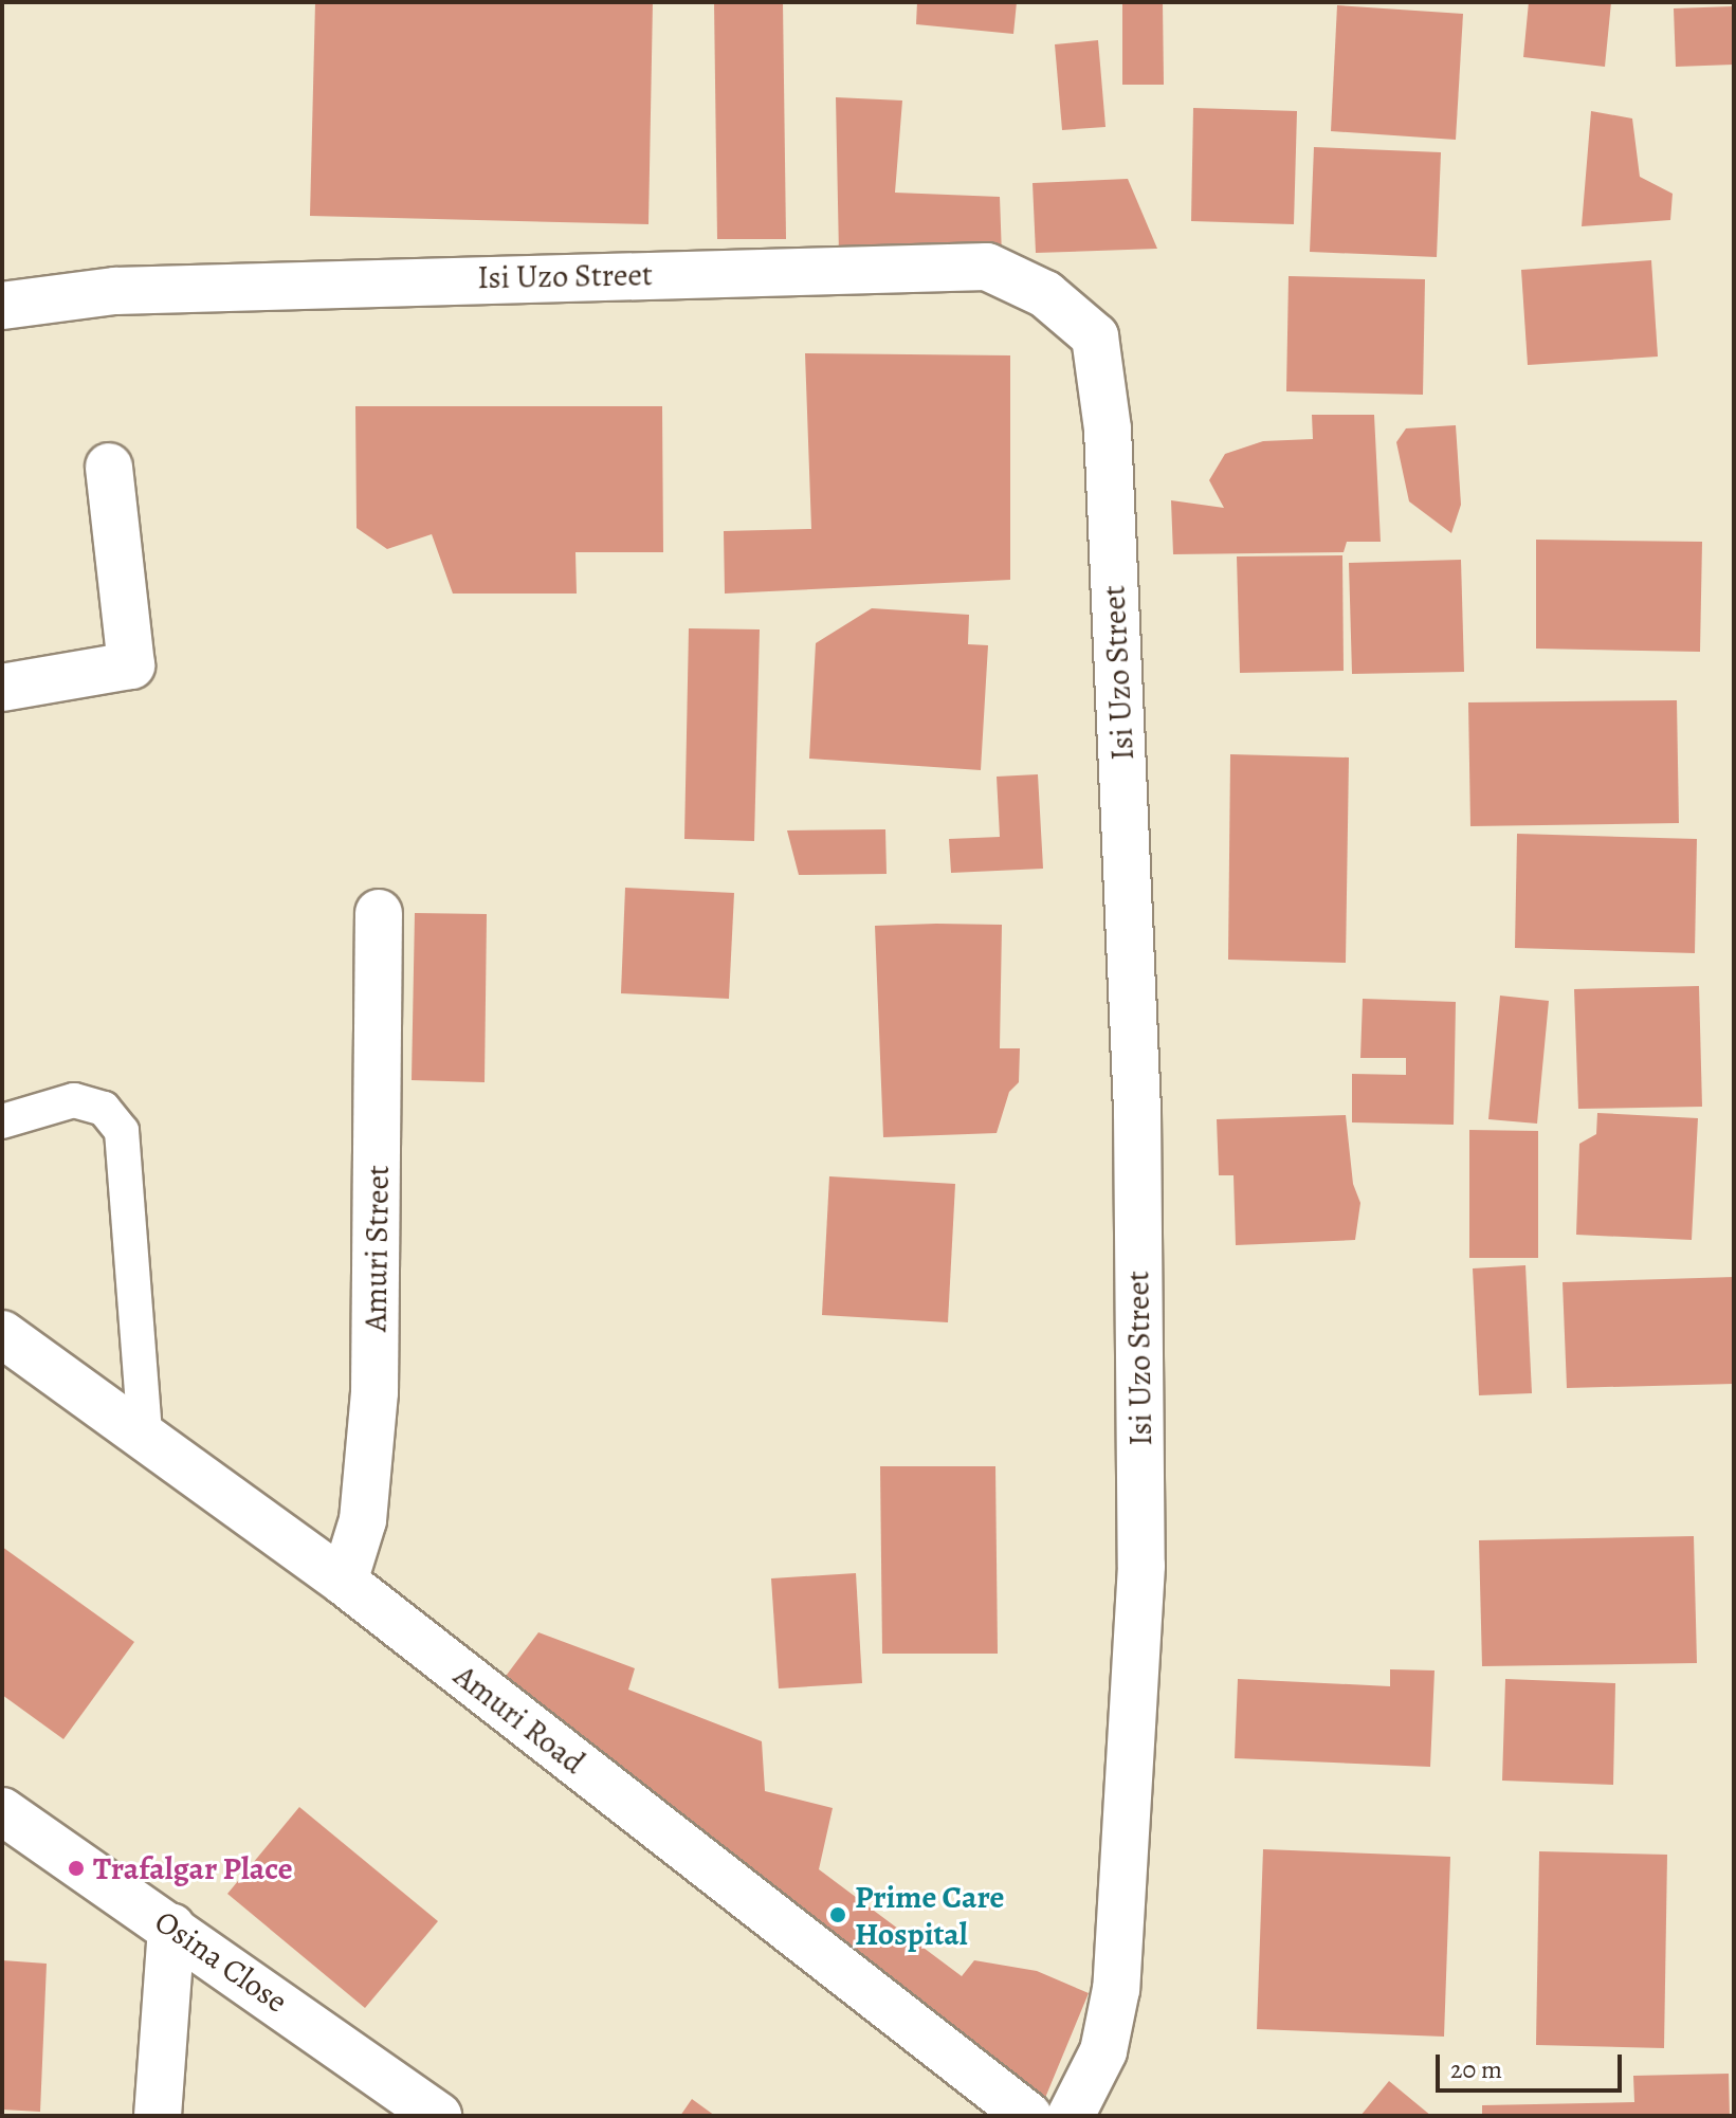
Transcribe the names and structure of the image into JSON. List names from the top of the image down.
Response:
{
  "streets": {
    "street": [
      "Isi Uzo Street",
      "Amuri Street",
      "Amuri Road",
      "Osina Close"
    ]
  },
  "crossings": [
    ["Amuri Street", "Amuri Road"]
  ],
  "places": ["Trafalgar Place", "Prime Care Hospital"],
  "scale_bar": "20 m"
}
